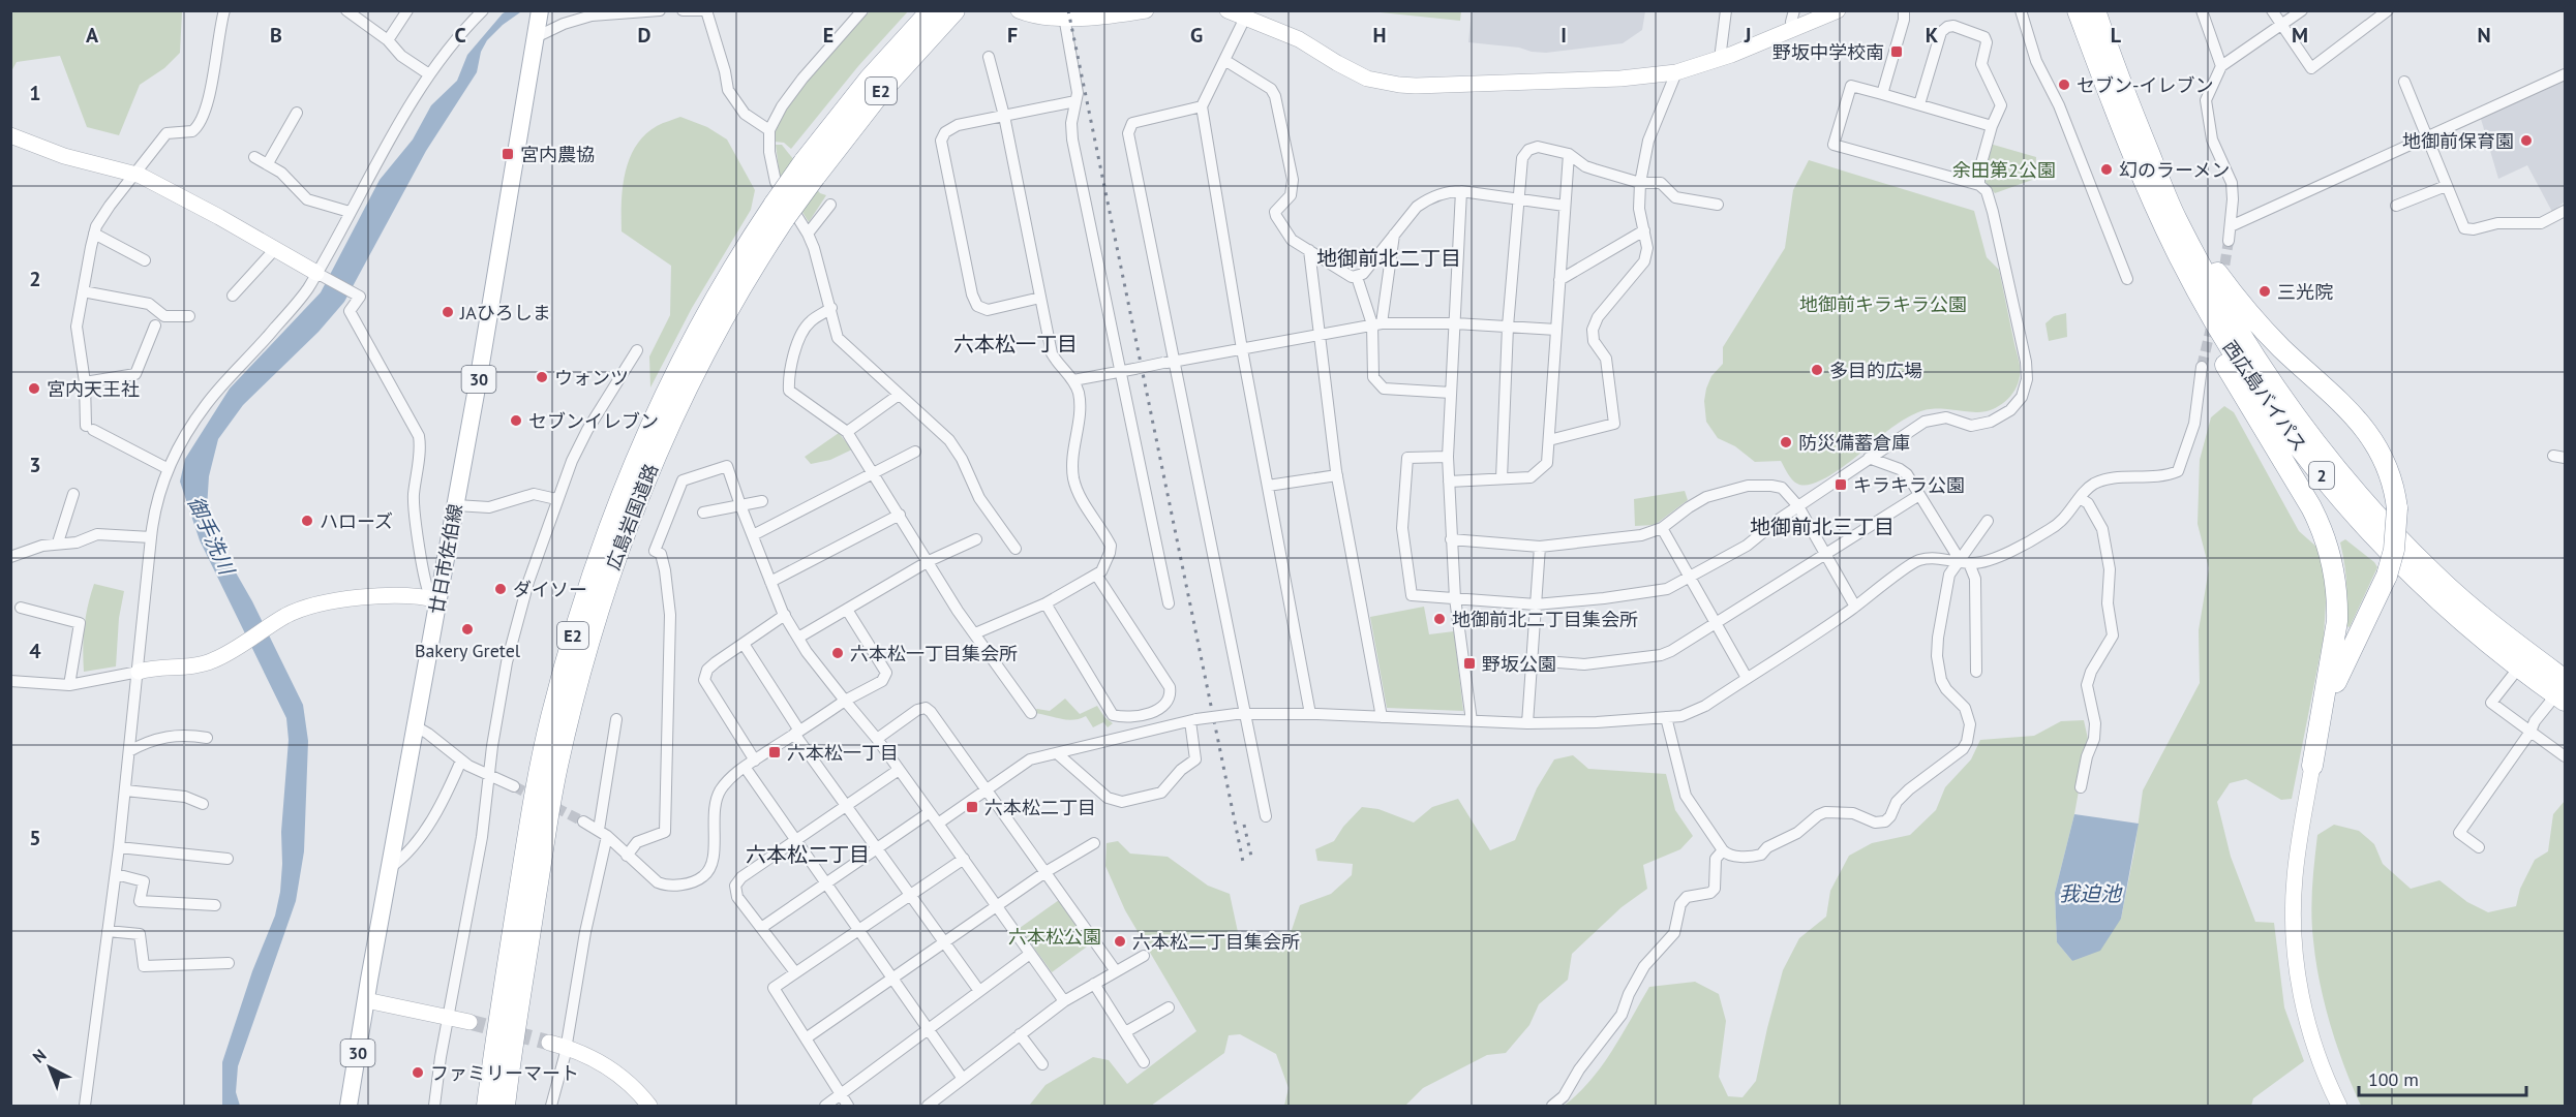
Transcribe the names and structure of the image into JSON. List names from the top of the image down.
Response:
{
  "streets": {
    "highway": [
      "E2",
      "西広島バイパス",
      "2",
      "広島岩国道路"
    ],
    "main road": ["30", "廿日市佐伯線"]
  },
  "districts": [
    "地御前北二丁目",
    "六本松一丁目",
    "地御前北三丁目",
    "六本松二丁目"
  ],
  "water": ["御手洗川", "我迫池"],
  "parks": ["余田第2公園", "地御前キラキラ公園", "六本松公園"],
  "places": {
    "transit": [
      "野坂中学校南",
      "宮内農協",
      "キラキラ公園",
      "野坂公園",
      "六本松一丁目",
      "六本松二丁目"
    ],
    "other": [
      "セブン-イレブン",
      "地御前保育園",
      "幻のラーメン",
      "三光院",
      "JAひろしま",
      "多目的広場",
      "ウォンツ",
      "宮内天王社",
      "セブンイレブン",
      "防災備蓄倉庫",
      "ハローズ",
      "ダイソー",
      "地御前北二丁目集会所",
      "Bakery Gretel",
      "六本松一丁目集会所",
      "六本松二丁目集会所",
      "ファミリーマート"
    ]
  },
  "scale_bar": "100 m",
  "north": "top left",
  "grid": {
    "columns": [
      "A",
      "B",
      "C",
      "D",
      "E",
      "F",
      "G",
      "H",
      "I",
      "J",
      "K",
      "L",
      "M",
      "N"
    ],
    "rows": [
      "1",
      "2",
      "3",
      "4",
      "5"
    ]
  }
}
